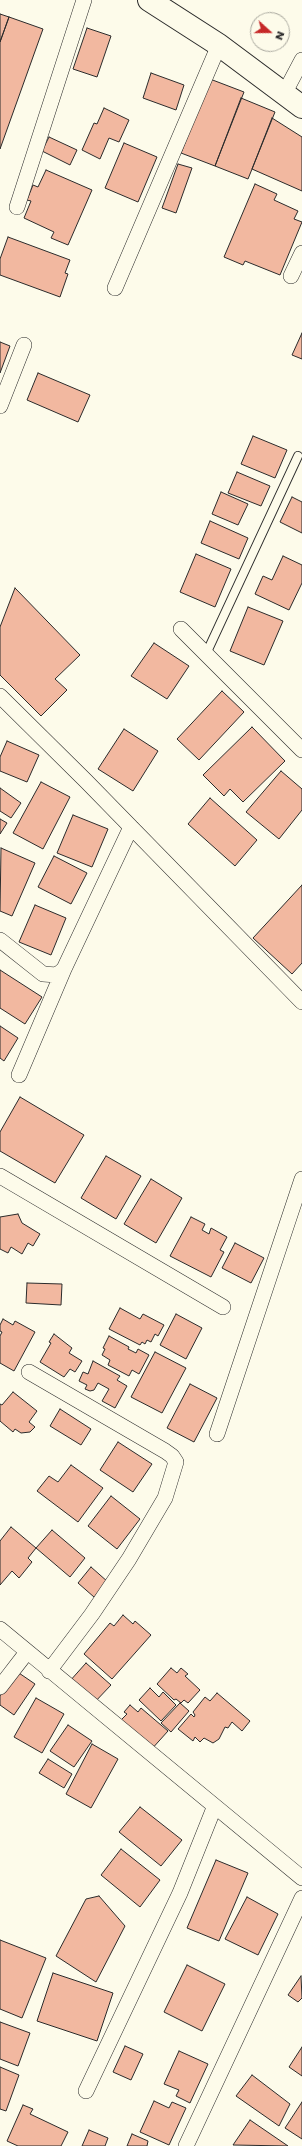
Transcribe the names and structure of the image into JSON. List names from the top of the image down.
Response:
{
  "north": "right"
}
